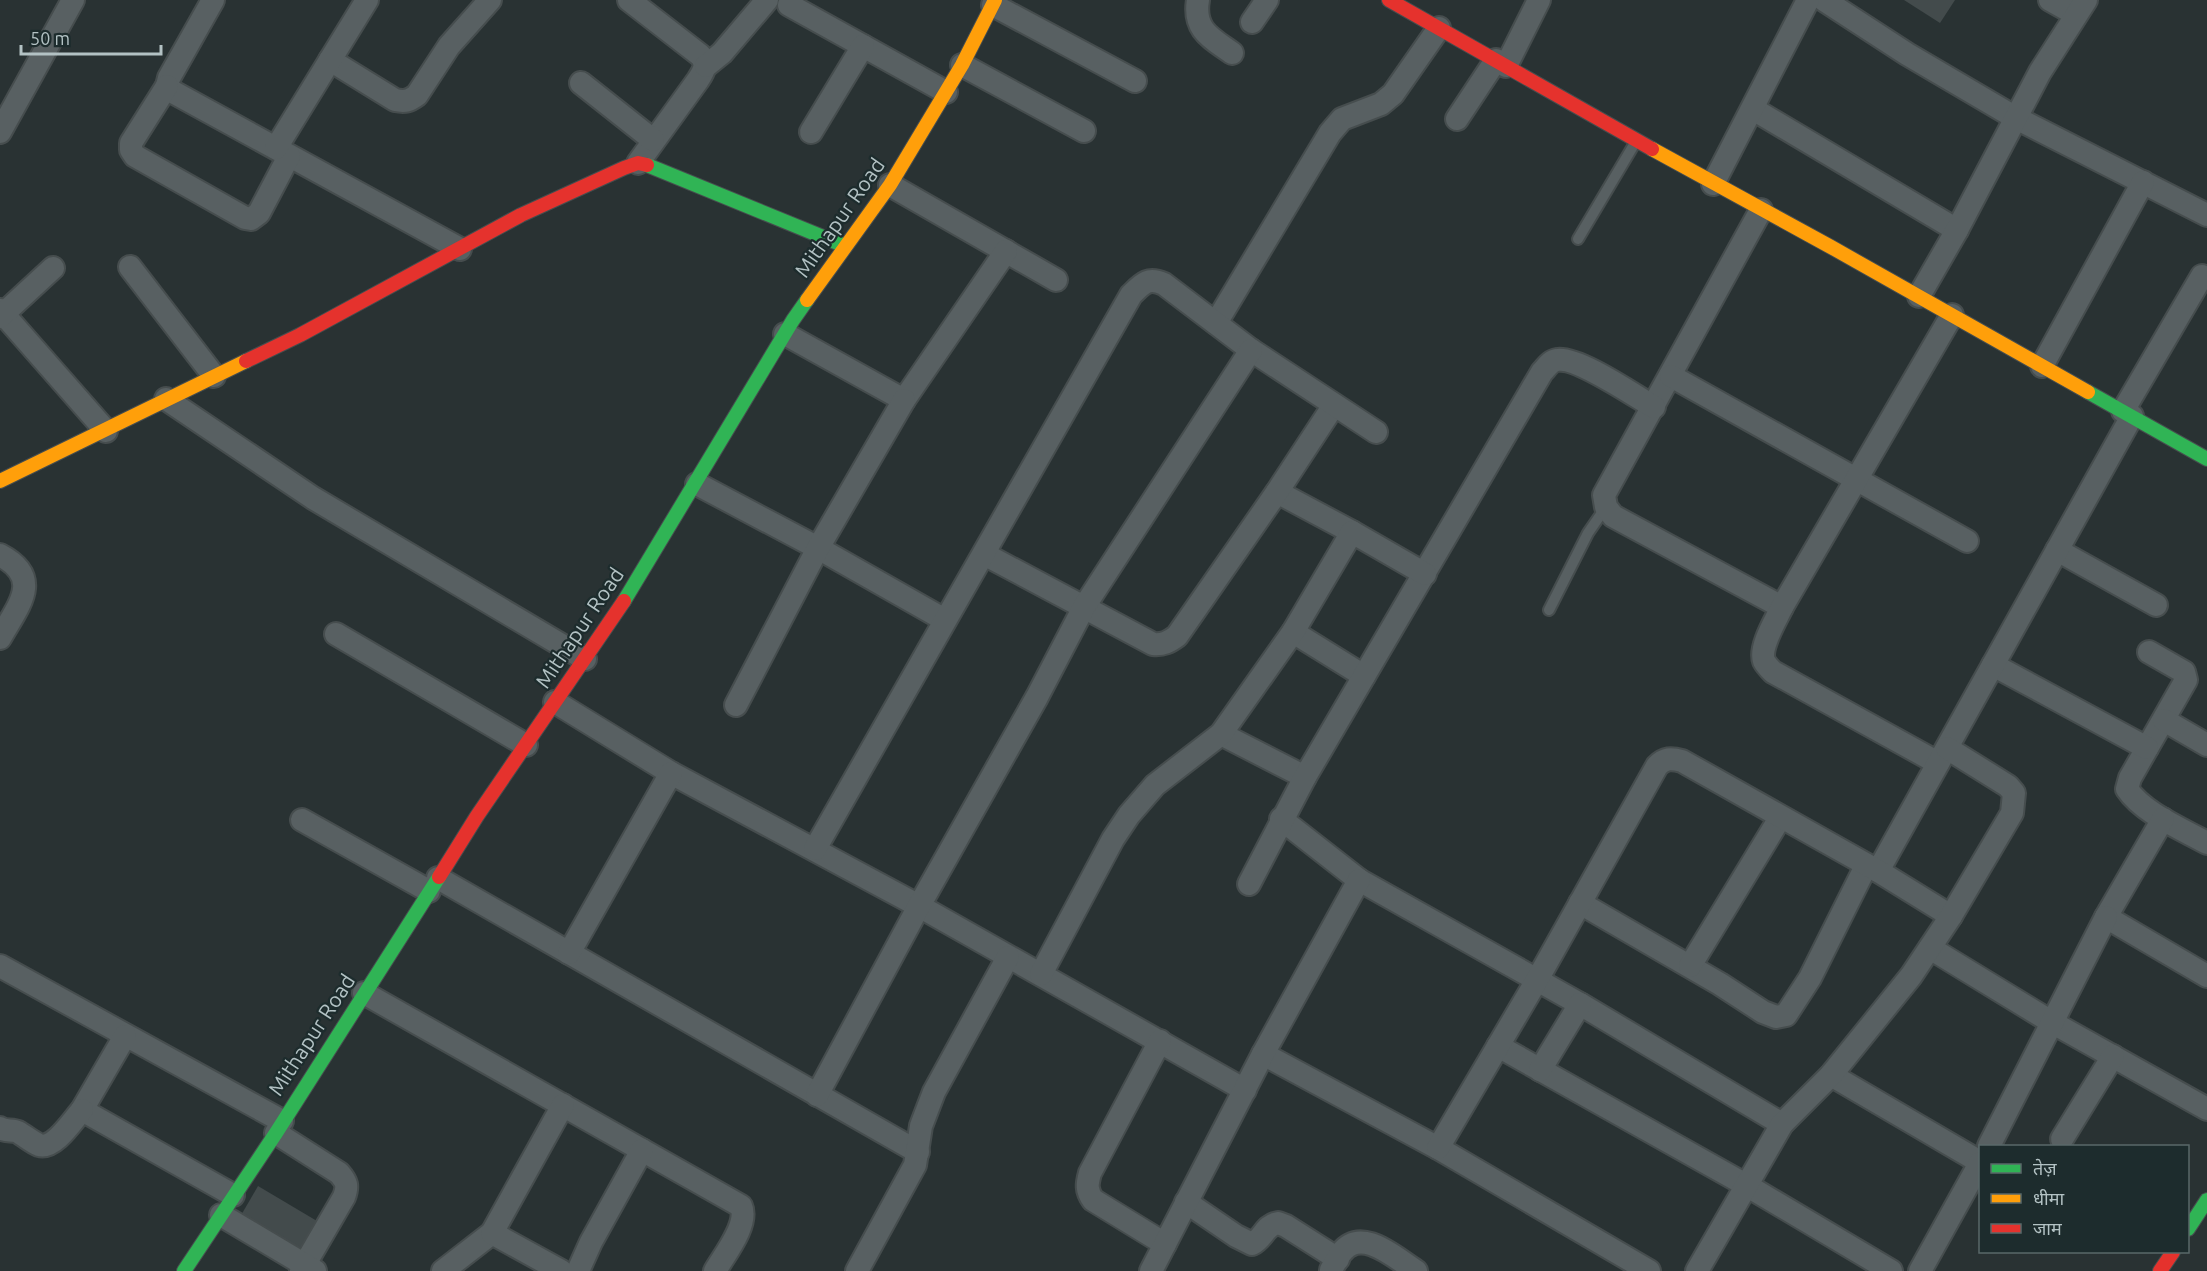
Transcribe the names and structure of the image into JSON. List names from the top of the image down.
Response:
{
  "streets": {
    "street": ["Mithapur Road"]
  },
  "legend": ["तेज़", "धीमा", "जाम"],
  "scale_bar": "50 m"
}
